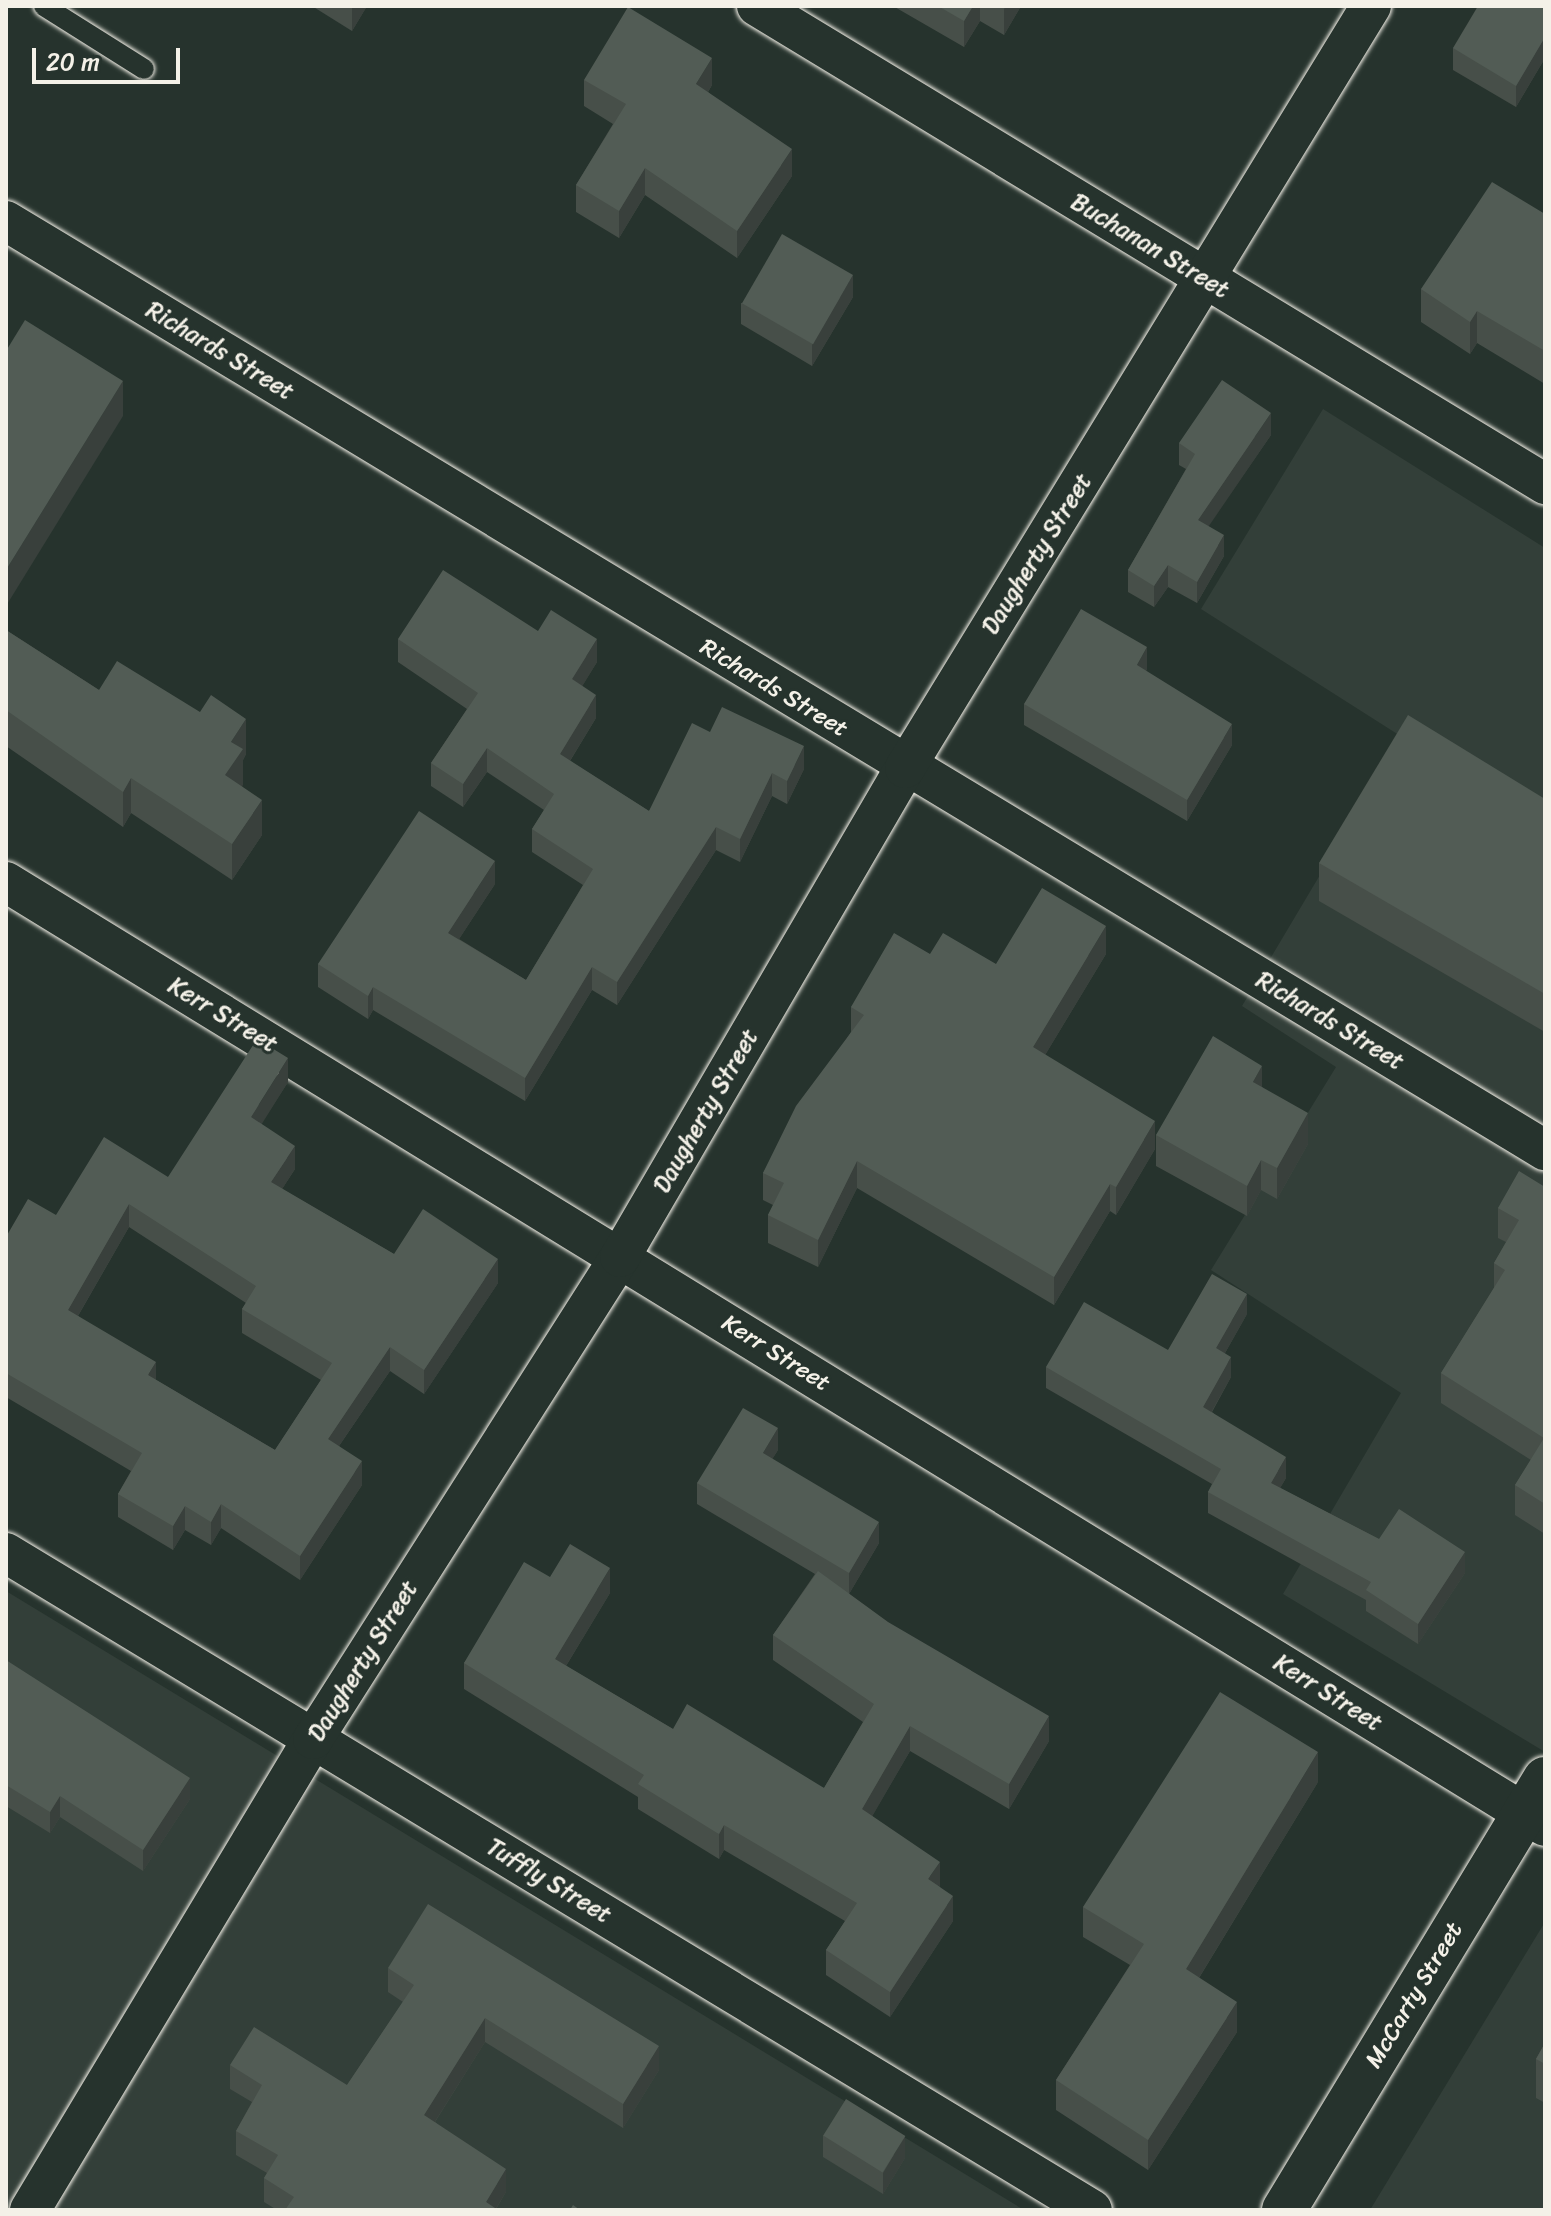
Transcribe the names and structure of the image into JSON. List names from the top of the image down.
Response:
{
  "streets": {
    "main road": ["McCarty Street"],
    "street": [
      "Buchanan Street",
      "Richards Street",
      "Daugherty Street",
      "Kerr Street",
      "Tuffly Street"
    ]
  },
  "crossings": [
    ["Buchanan Street", "Daugherty Street"],
    ["Richards Street", "Daugherty Street"],
    ["Daugherty Street", "Kerr Street"],
    ["Daugherty Street", "Tuffly Street"],
    ["Kerr Street", "McCarty Street"]
  ],
  "scale_bar": "20 m"
}
